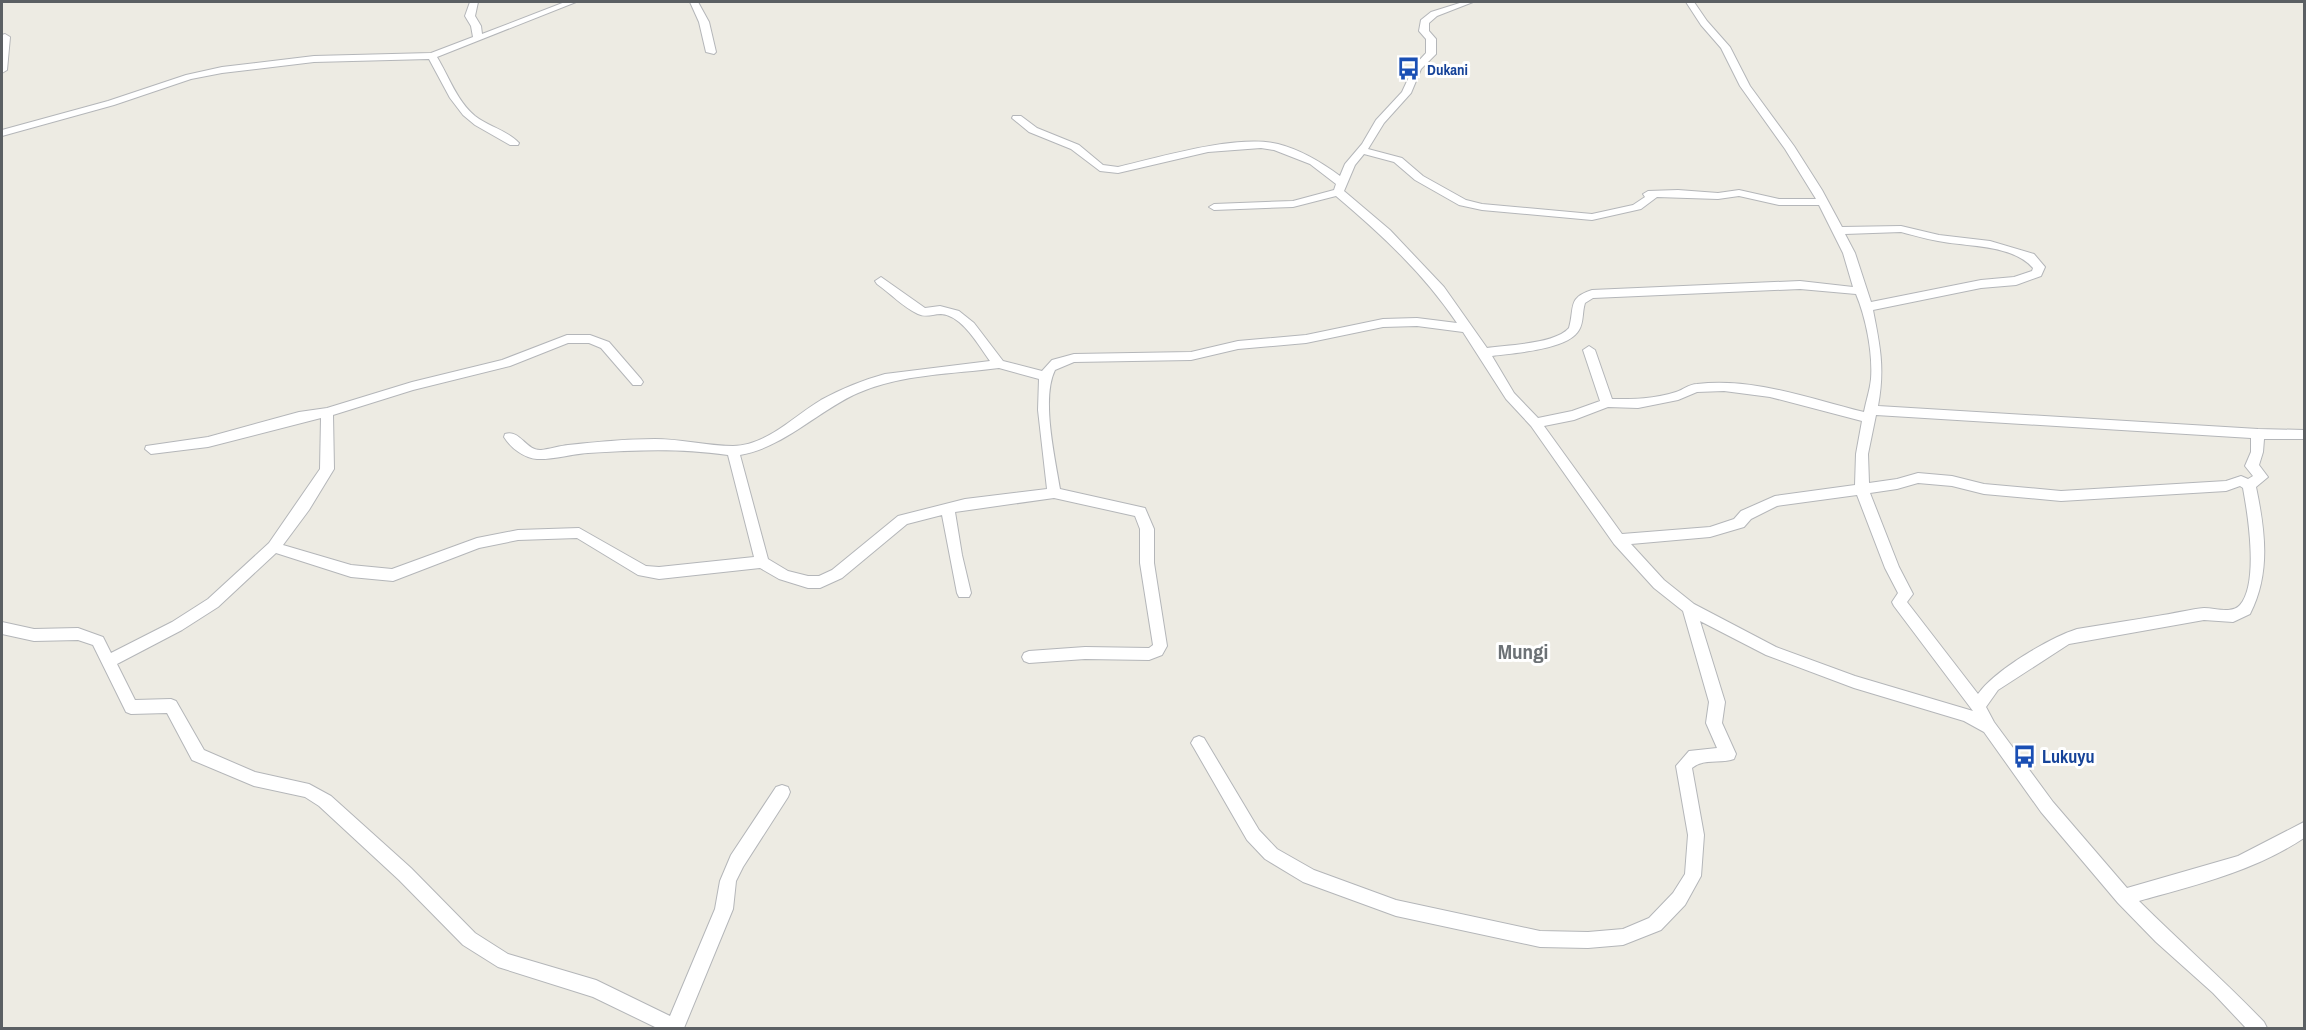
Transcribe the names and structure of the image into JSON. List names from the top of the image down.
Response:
{
  "districts": ["Mungi"],
  "places": {
    "bus stop": ["Dukani", "Lukuyu"]
  }
}
